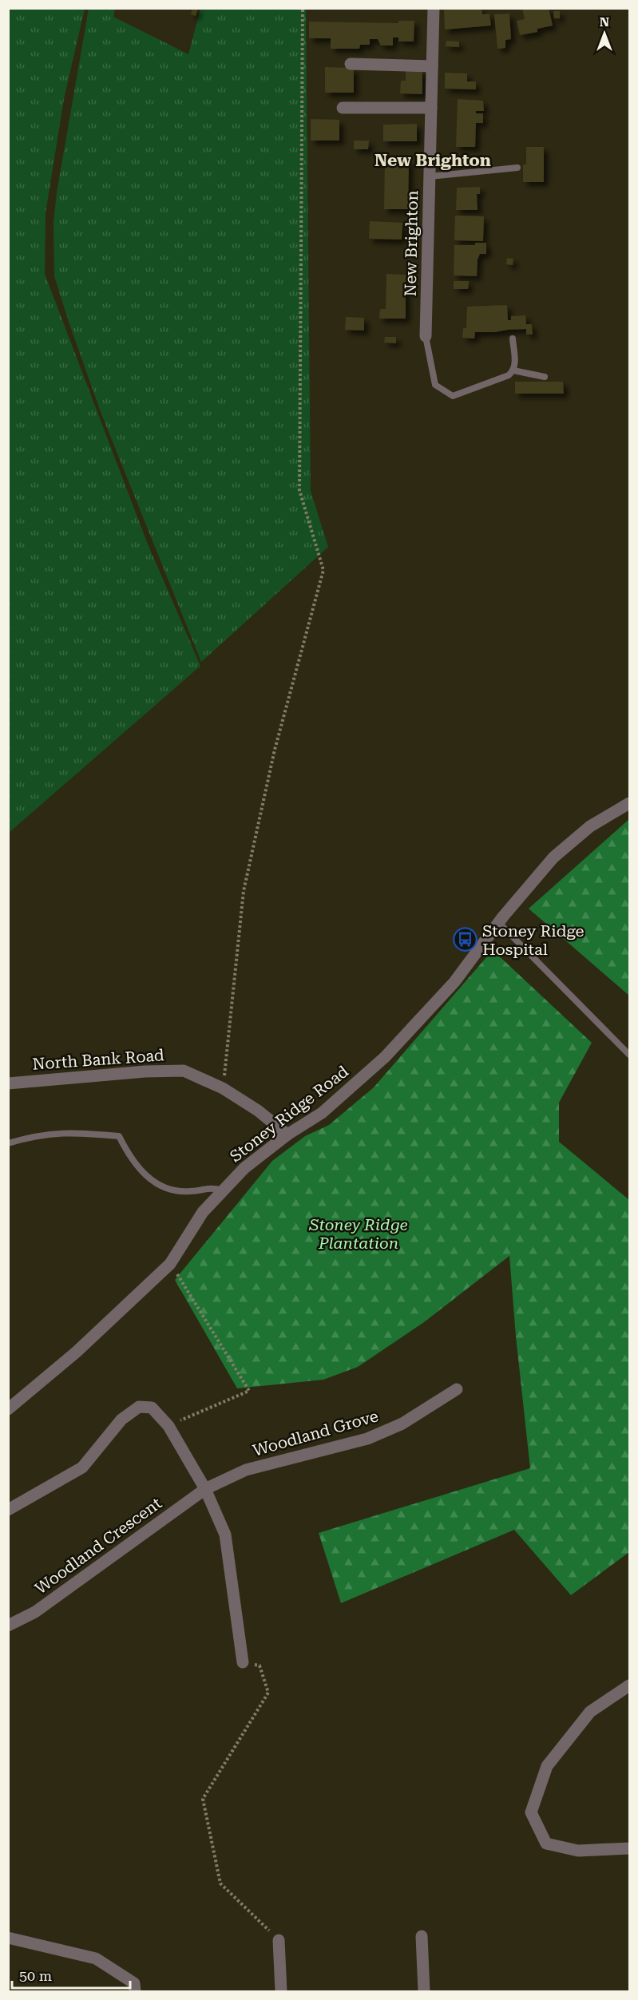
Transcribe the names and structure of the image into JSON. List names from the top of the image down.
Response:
{
  "streets": {
    "street": [
      "New Brighton",
      "North Bank Road",
      "Stoney Ridge Road",
      "Woodland Grove",
      "Woodland Crescent"
    ]
  },
  "crossings": [
    ["North Bank Road", "Stoney Ridge Road"],
    ["Woodland Grove", "Woodland Crescent"]
  ],
  "districts": ["New Brighton"],
  "parks": ["Stoney Ridge Plantation"],
  "places": {
    "bus stop": ["Stoney Ridge Hospital"]
  },
  "scale_bar": "50 m",
  "north": "top"
}
